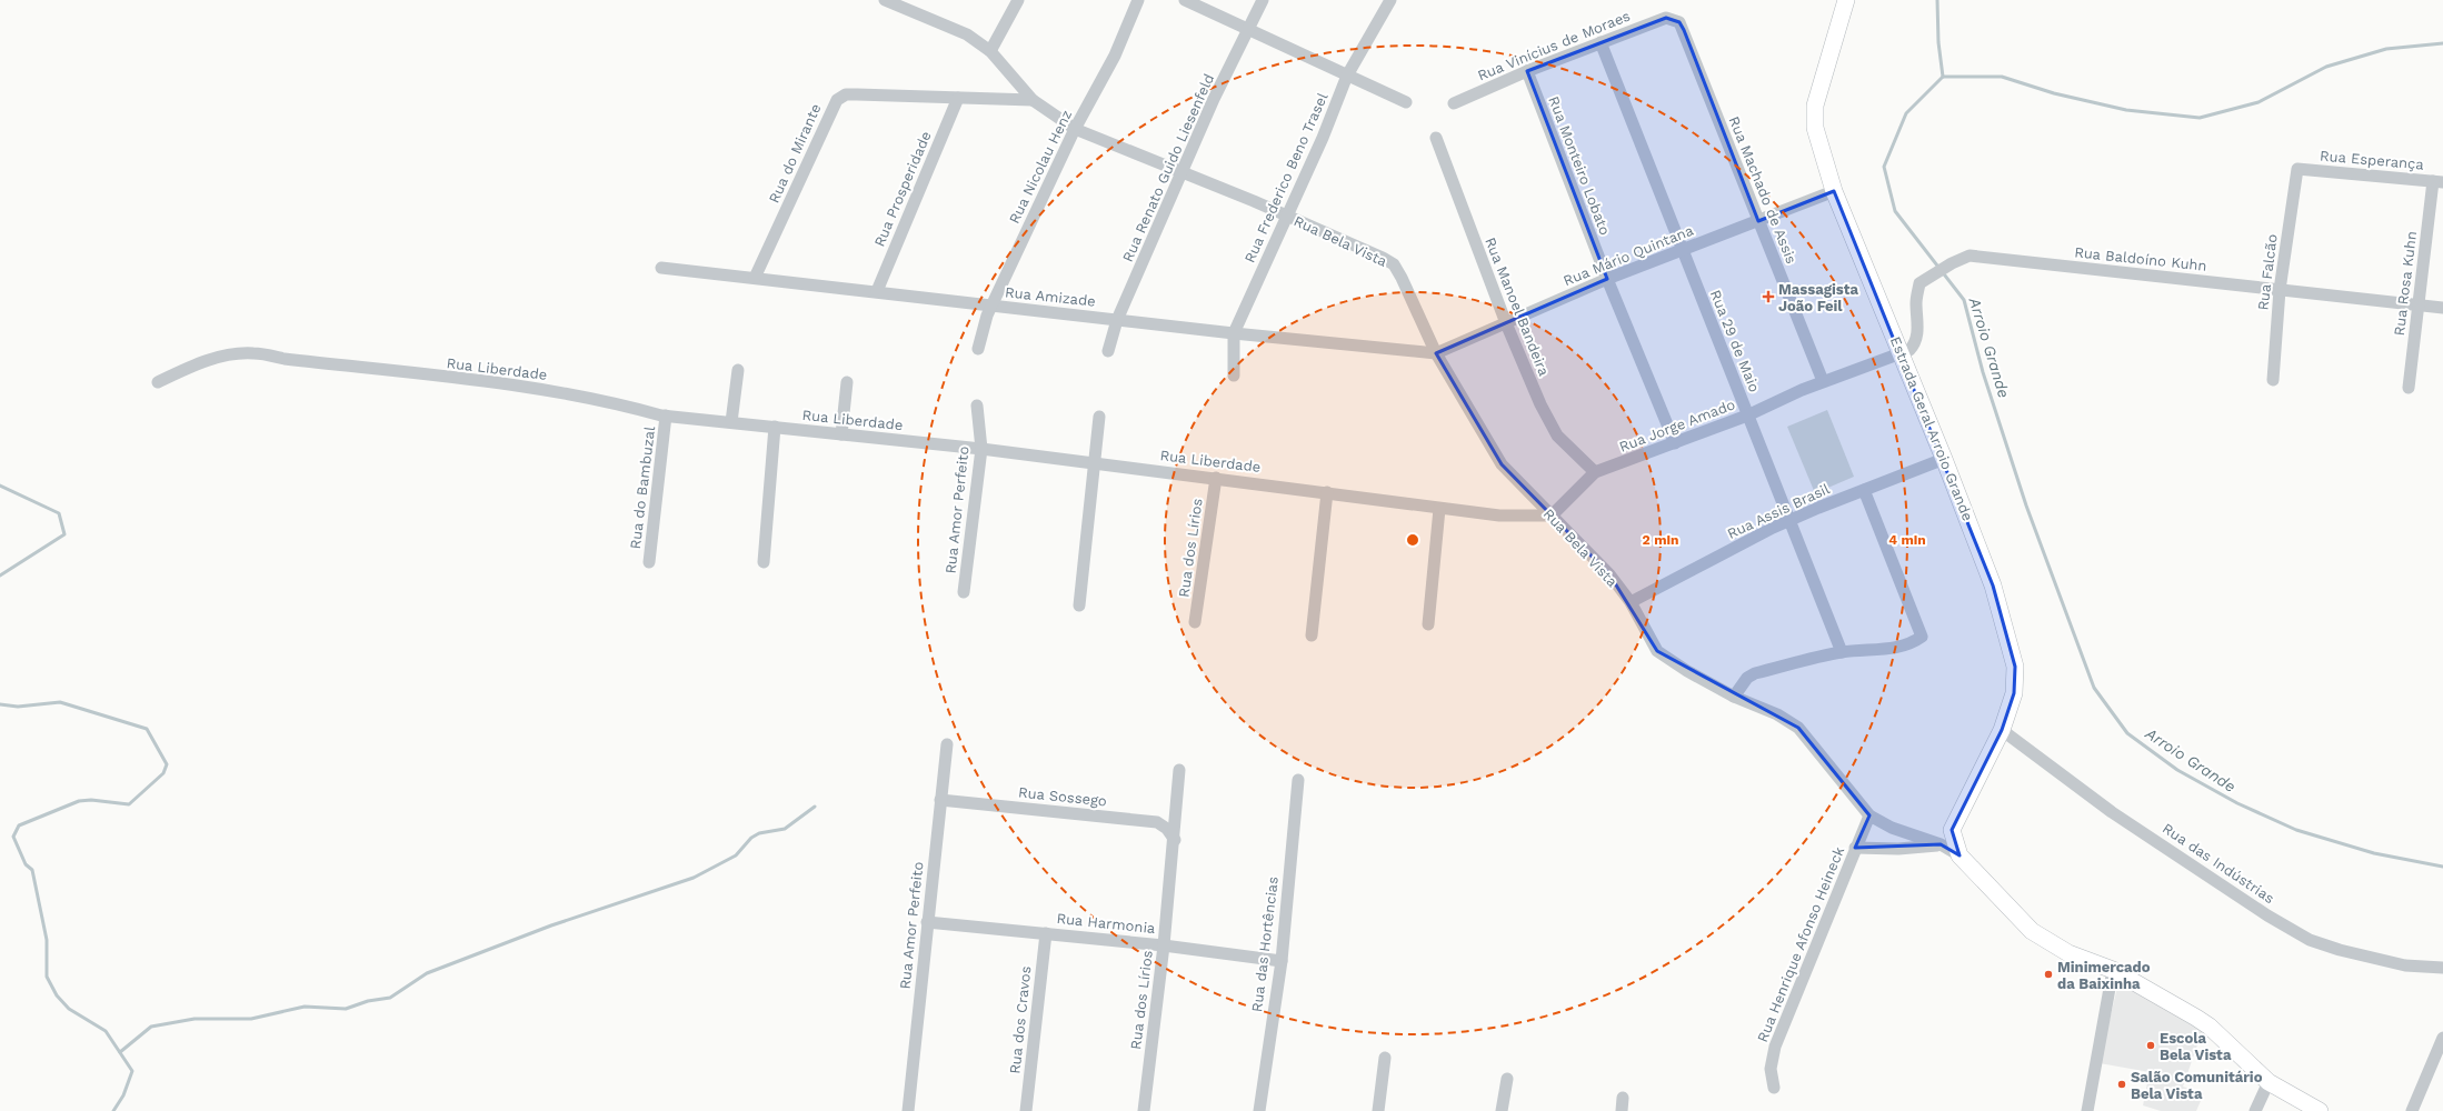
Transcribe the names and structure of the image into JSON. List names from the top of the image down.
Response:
{
  "streets": {
    "main road": ["Rua Bela Vista", "Estrada Geral Arroio Grande"],
    "street": [
      "Rua Vinícius de Moraes",
      "Rua do Mirante",
      "Rua Esperança",
      "Rua Monteiro Lobato",
      "Rua Nicolau Henz",
      "Rua Renato Guido Liesenfeld",
      "Rua Frederico Beno Trasel",
      "Rua Prosperidade",
      "Rua Machado de Assis",
      "Rua Mário Quintana",
      "Rua Baldoíno Kuhn",
      "Rua Falcão",
      "Rua Rosa Kuhn",
      "Rua Amizade",
      "Rua Manoel Bandeira",
      "Rua 29 de Maio",
      "Rua Liberdade",
      "Rua Jorge Amado",
      "Rua do Bambuzal",
      "Rua Amor Perfeito",
      "Rua Assis Brasil",
      "Rua dos Lírios",
      "Rua Sossego",
      "Rua das Indústrias",
      "Rua Harmonia",
      "Rua das Hortências",
      "Rua Henrique Afonso Heineck",
      "Rua dos Cravos"
    ]
  },
  "crossings": [
    ["Rua Vinícius de Moraes", "Rua Monteiro Lobato"],
    ["Rua Vinícius de Moraes", "Rua Machado de Assis"],
    ["Rua Vinícius de Moraes", "Rua 29 de Maio"],
    ["Rua do Mirante", "Rua Prosperidade"],
    ["Rua do Mirante", "Rua Bela Vista"],
    ["Rua do Mirante", "Rua Amizade"],
    ["Rua Esperança", "Rua Falcão"],
    ["Rua Esperança", "Rua Rosa Kuhn"],
    ["Rua Monteiro Lobato", "Rua Mário Quintana"],
    ["Rua Monteiro Lobato", "Rua Jorge Amado"],
    ["Rua Nicolau Henz", "Rua Bela Vista"],
    ["Rua Nicolau Henz", "Rua Amizade"],
    ["Rua Renato Guido Liesenfeld", "Rua Bela Vista"],
    ["Rua Renato Guido Liesenfeld", "Rua Amizade"],
    ["Rua Frederico Beno Trasel", "Rua Bela Vista"],
    ["Rua Frederico Beno Trasel", "Rua Amizade"],
    ["Rua Prosperidade", "Rua Amizade"],
    ["Rua Machado de Assis", "Rua Mário Quintana"],
    ["Rua Machado de Assis", "Rua Jorge Amado"],
    ["Rua Bela Vista", "Rua Mário Quintana"],
    ["Rua Bela Vista", "Rua Amizade"],
    ["Rua Bela Vista", "Rua Liberdade"],
    ["Rua Bela Vista", "Rua Jorge Amado"],
    ["Rua Bela Vista", "Estrada Geral Arroio Grande"],
    ["Rua Bela Vista", "Rua Assis Brasil"],
    ["Rua Bela Vista", "Rua Henrique Afonso Heineck"],
    ["Rua Mário Quintana", "Rua Amizade"],
    ["Rua Mário Quintana", "Rua Manoel Bandeira"],
    ["Rua Mário Quintana", "Rua 29 de Maio"],
    ["Rua Mário Quintana", "Estrada Geral Arroio Grande"],
    ["Rua Baldoíno Kuhn", "Rua Falcão"],
    ["Rua Baldoíno Kuhn", "Rua Rosa Kuhn"],
    ["Rua Baldoíno Kuhn", "Rua Jorge Amado"],
    ["Rua Baldoíno Kuhn", "Estrada Geral Arroio Grande"],
    ["Rua Manoel Bandeira", "Rua Jorge Amado"],
    ["Rua 29 de Maio", "Rua Jorge Amado"],
    ["Rua 29 de Maio", "Rua Assis Brasil"],
    ["Rua Liberdade", "Rua Jorge Amado"],
    ["Rua Liberdade", "Rua do Bambuzal"],
    ["Rua Liberdade", "Rua Amor Perfeito"],
    ["Rua Liberdade", "Rua dos Lírios"],
    ["Rua Jorge Amado", "Estrada Geral Arroio Grande"],
    ["Estrada Geral Arroio Grande", "Rua Assis Brasil"],
    ["Estrada Geral Arroio Grande", "Rua das Indústrias"],
    ["Rua Amor Perfeito", "Rua Sossego"],
    ["Rua Amor Perfeito", "Rua Harmonia"],
    ["Rua dos Lírios", "Rua Sossego"],
    ["Rua dos Lírios", "Rua Harmonia"],
    ["Rua Harmonia", "Rua das Hortências"],
    ["Rua Harmonia", "Rua dos Cravos"]
  ],
  "water": ["Arroio Grande"],
  "places": {
    "health": ["Massagista João Feil"],
    "other": ["Minimercado da Baixinha", "Escola Bela Vista", "Salão Comunitário Bela Vista"]
  },
  "rings": ["2 min", "4 min"]
}
